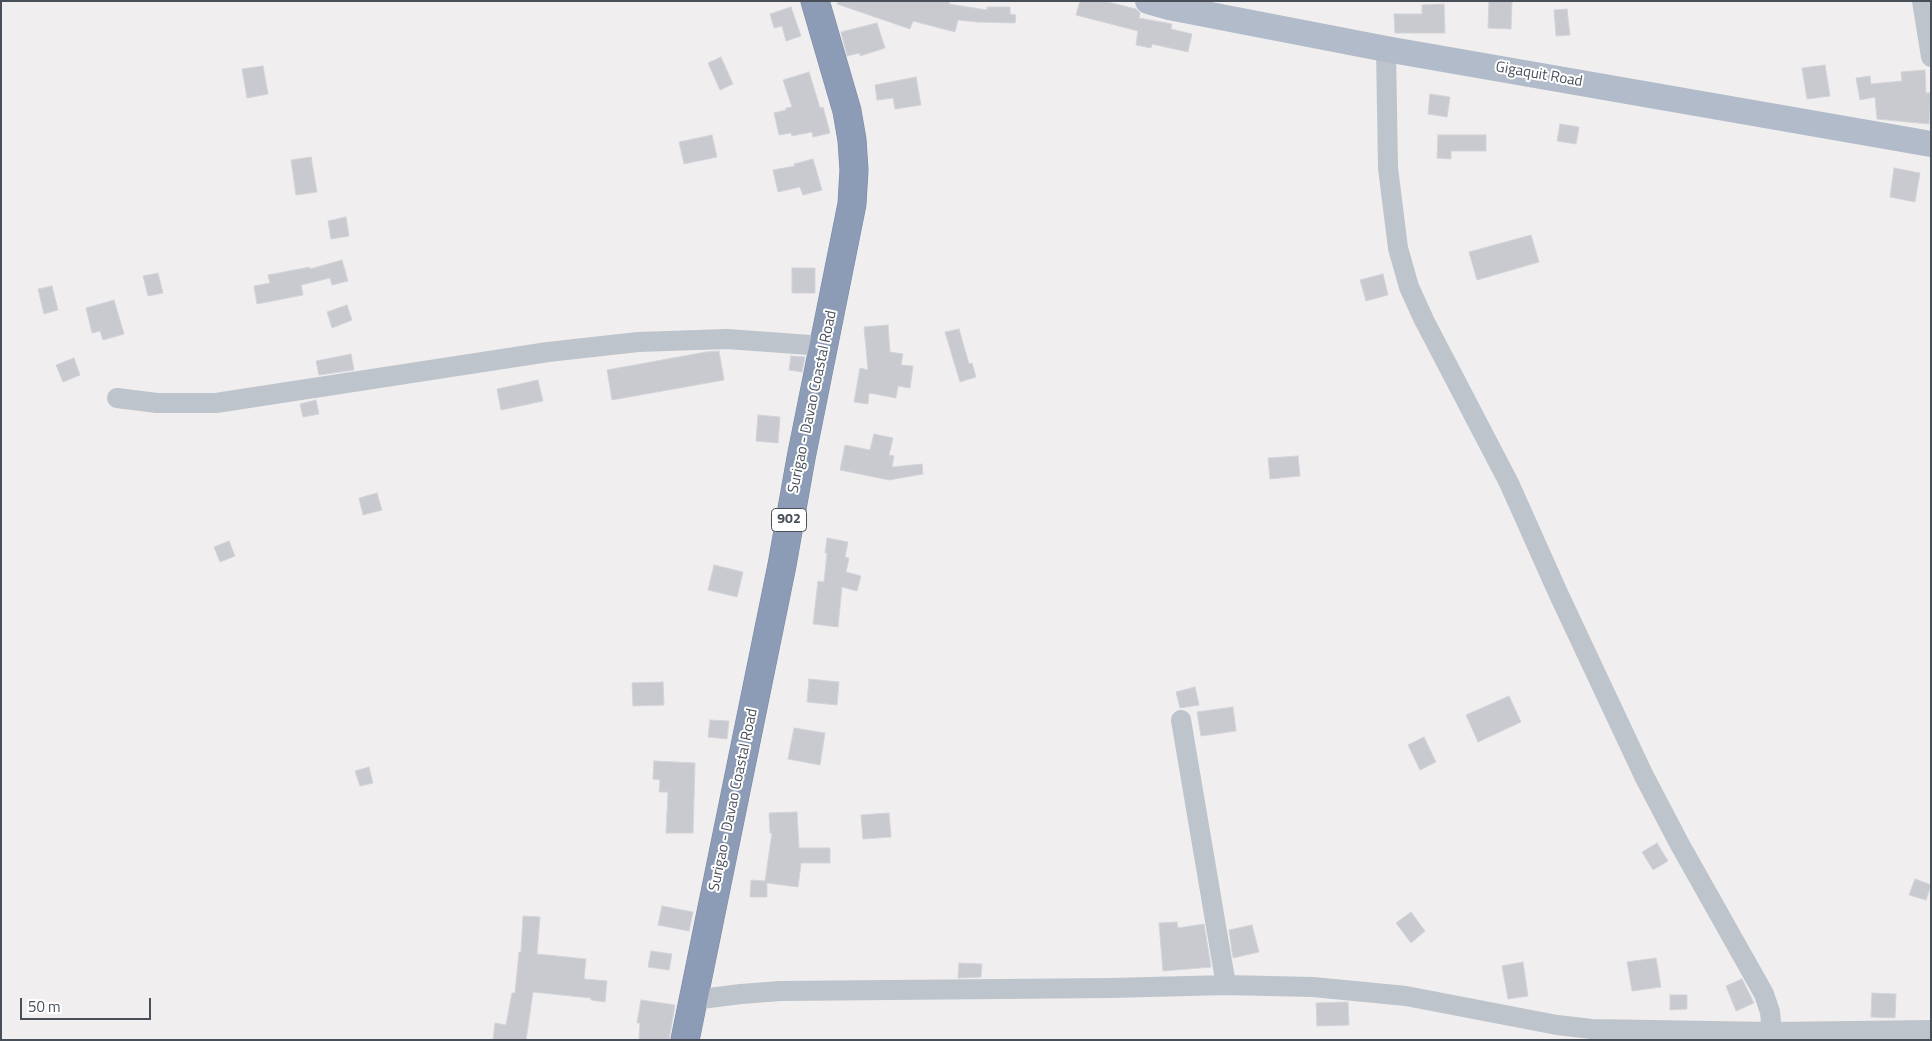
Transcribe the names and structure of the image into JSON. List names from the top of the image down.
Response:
{
  "streets": {
    "highway": ["Surigao - Davao Coastal Road", "902"],
    "main road": ["Gigaquit Road"]
  },
  "scale_bar": "50 m"
}
